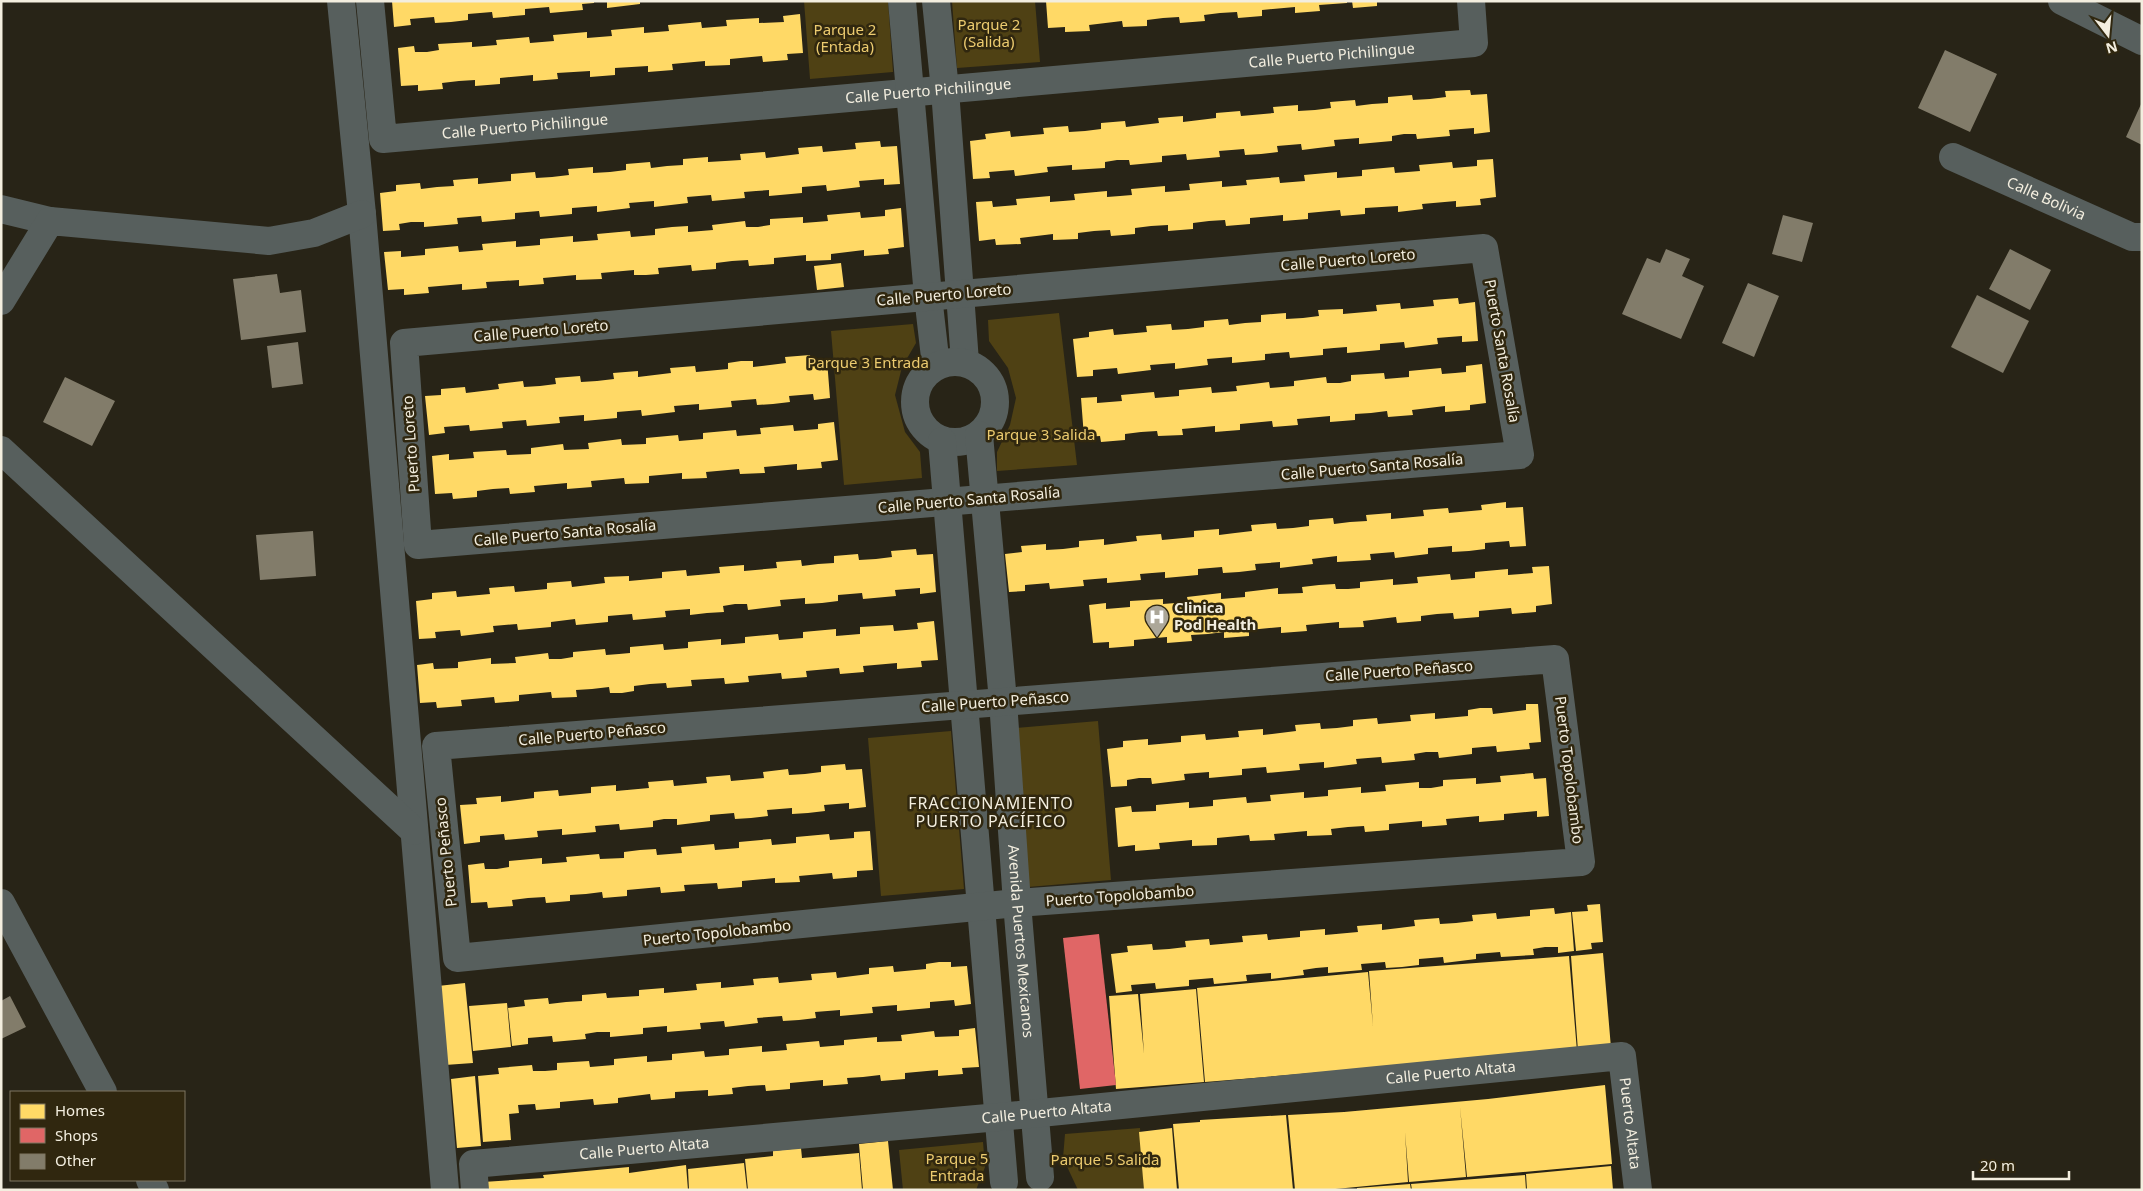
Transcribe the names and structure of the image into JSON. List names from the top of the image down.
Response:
{
  "streets": {
    "street": [
      "Calle Puerto Pichilingue",
      "Calle Bolivia",
      "Calle Puerto Loreto",
      "Puerto Santa Rosalía",
      "Puerto Loreto",
      "Calle Puerto Santa Rosalía",
      "Calle Puerto Peñasco",
      "Puerto Topolobambo",
      "Puerto Peñasco",
      "Avenida Puertos Mexicanos",
      "Calle Puerto Altata",
      "Puerto Altata"
    ]
  },
  "crossings": [
    ["Calle Puerto Loreto", "Puerto Santa Rosalía"],
    ["Calle Puerto Loreto", "Puerto Loreto"],
    ["Puerto Santa Rosalía", "Calle Puerto Santa Rosalía"],
    ["Puerto Loreto", "Calle Puerto Santa Rosalía"],
    ["Calle Puerto Santa Rosalía", "Avenida Puertos Mexicanos"],
    ["Calle Puerto Peñasco", "Puerto Topolobambo"],
    ["Calle Puerto Peñasco", "Puerto Peñasco"],
    ["Calle Puerto Peñasco", "Avenida Puertos Mexicanos"],
    ["Puerto Topolobambo", "Puerto Peñasco"],
    ["Puerto Topolobambo", "Avenida Puertos Mexicanos"],
    ["Avenida Puertos Mexicanos", "Calle Puerto Altata"],
    ["Calle Puerto Altata", "Puerto Altata"]
  ],
  "districts": ["FRACCIONAMIENTO PUERTO PACÍFICO"],
  "parks": [
    "Parque 2 (Salida)",
    "Parque 2 (Entada)",
    "Parque 3 Entrada",
    "Parque 3 Salida",
    "Parque 5 Entrada",
    "Parque 5 Salida"
  ],
  "places": {
    "hospital": ["Clinica Pod Health"]
  },
  "legend": ["Homes", "Shops", "Other"],
  "scale_bar": "20 m",
  "north": "bottom"
}
